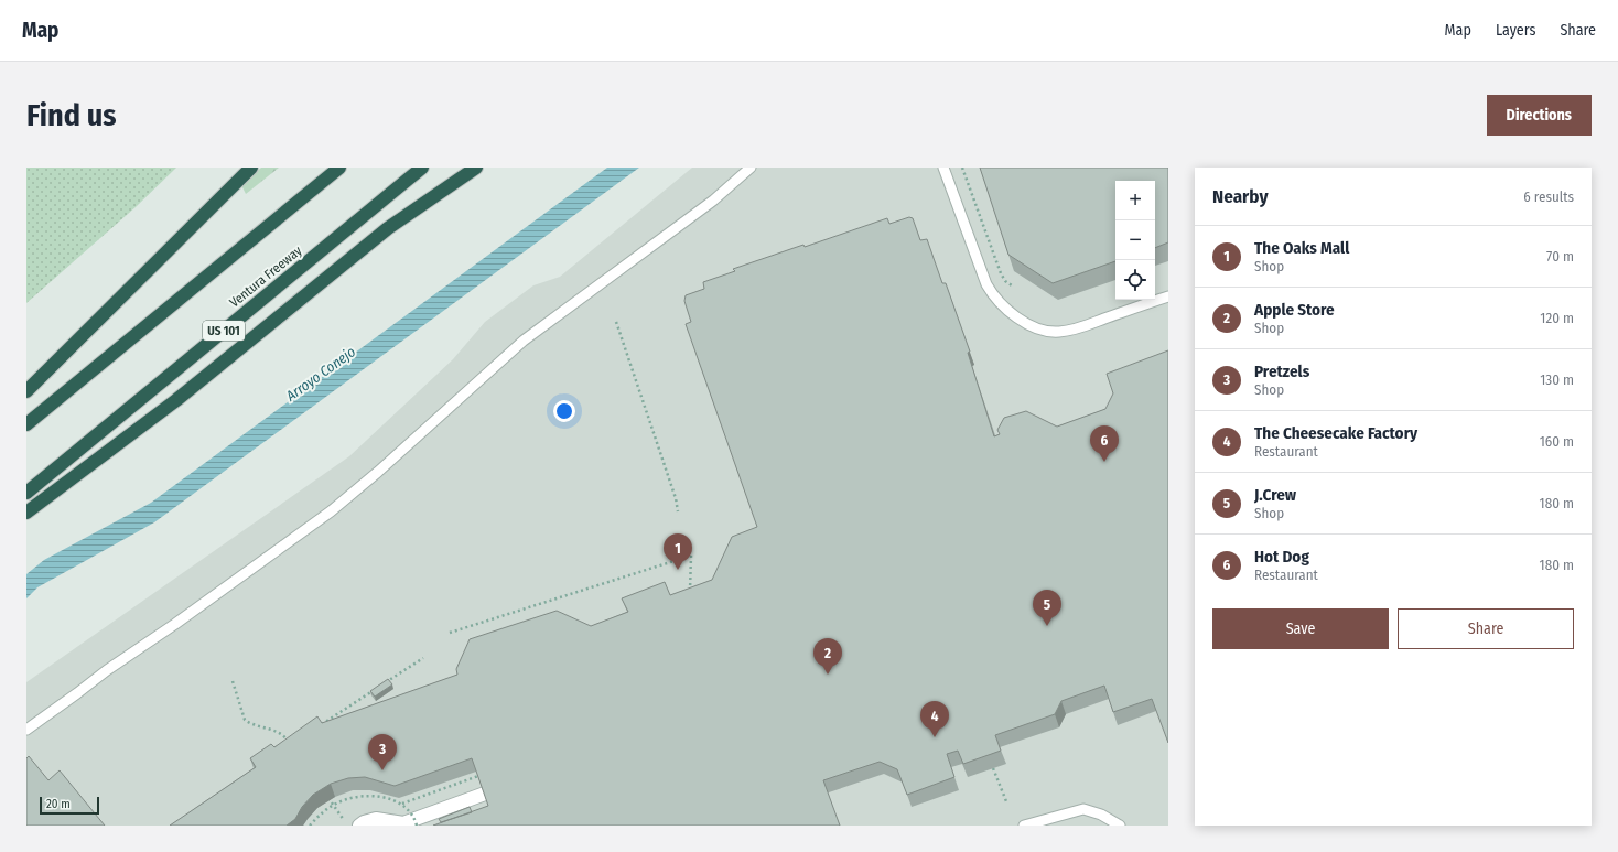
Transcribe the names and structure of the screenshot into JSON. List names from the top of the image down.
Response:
{
  "streets": {
    "highway": ["Ventura Freeway", "US 101"]
  },
  "water": ["Arroyo Conejo"],
  "scale_bar": "20 m",
  "page": {
    "header": "Map",
    "nav": ["Map", "Layers", "Share"],
    "buttons": [
      "Directions",
      ["Save", "Share"]
    ],
    "title": "Find us",
    "heading": ["Nearby", "6 results"],
    "map_buttons": ["+", "−"],
    "list": [
      {
        "mark": "1",
        "name": "The Oaks Mall",
        "note": "Shop",
        "value": "70 m"
      },
      {
        "mark": "2",
        "name": "Apple Store",
        "note": "Shop",
        "value": "120 m"
      },
      {
        "mark": "3",
        "name": "Pretzels",
        "note": "Shop",
        "value": "130 m"
      },
      {
        "mark": "4",
        "name": "The Cheesecake Factory",
        "note": "Restaurant",
        "value": "160 m"
      },
      {
        "mark": "5",
        "name": "J.Crew",
        "note": "Shop",
        "value": "180 m"
      },
      {
        "mark": "6",
        "name": "Hot Dog",
        "note": "Restaurant",
        "value": "180 m"
      }
    ],
    "pins": [
      "6",
      "1",
      "5",
      "2",
      "4",
      "3"
    ],
    "scale": "20 m"
  }
}
